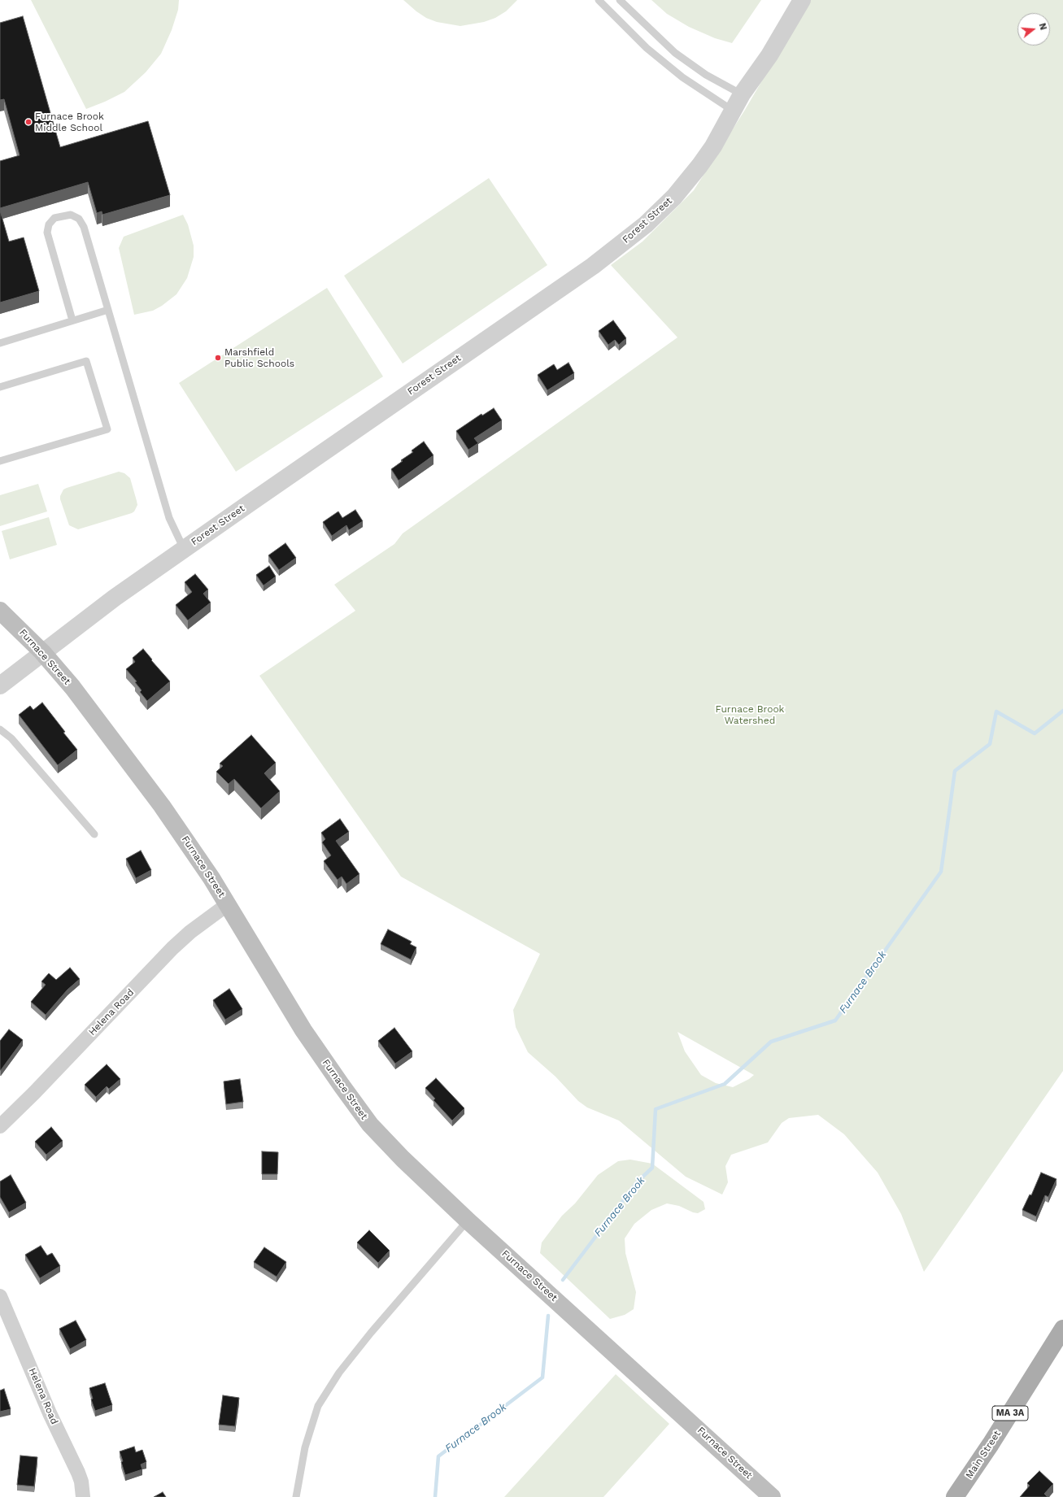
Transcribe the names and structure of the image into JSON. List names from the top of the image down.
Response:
{
  "streets": {
    "main road": ["Furnace Street", "MA 3A", "Main Street"],
    "street": ["Forest Street", "Helena Road"]
  },
  "crossings": [
    ["Forest Street", "Furnace Street"],
    ["Furnace Street", "Helena Road"]
  ],
  "water": ["Furnace Brook"],
  "parks": ["Furnace Brook Watershed"],
  "places": ["Furnace Brook Middle School", "Marshfield Public Schools"],
  "north": "right"
}
